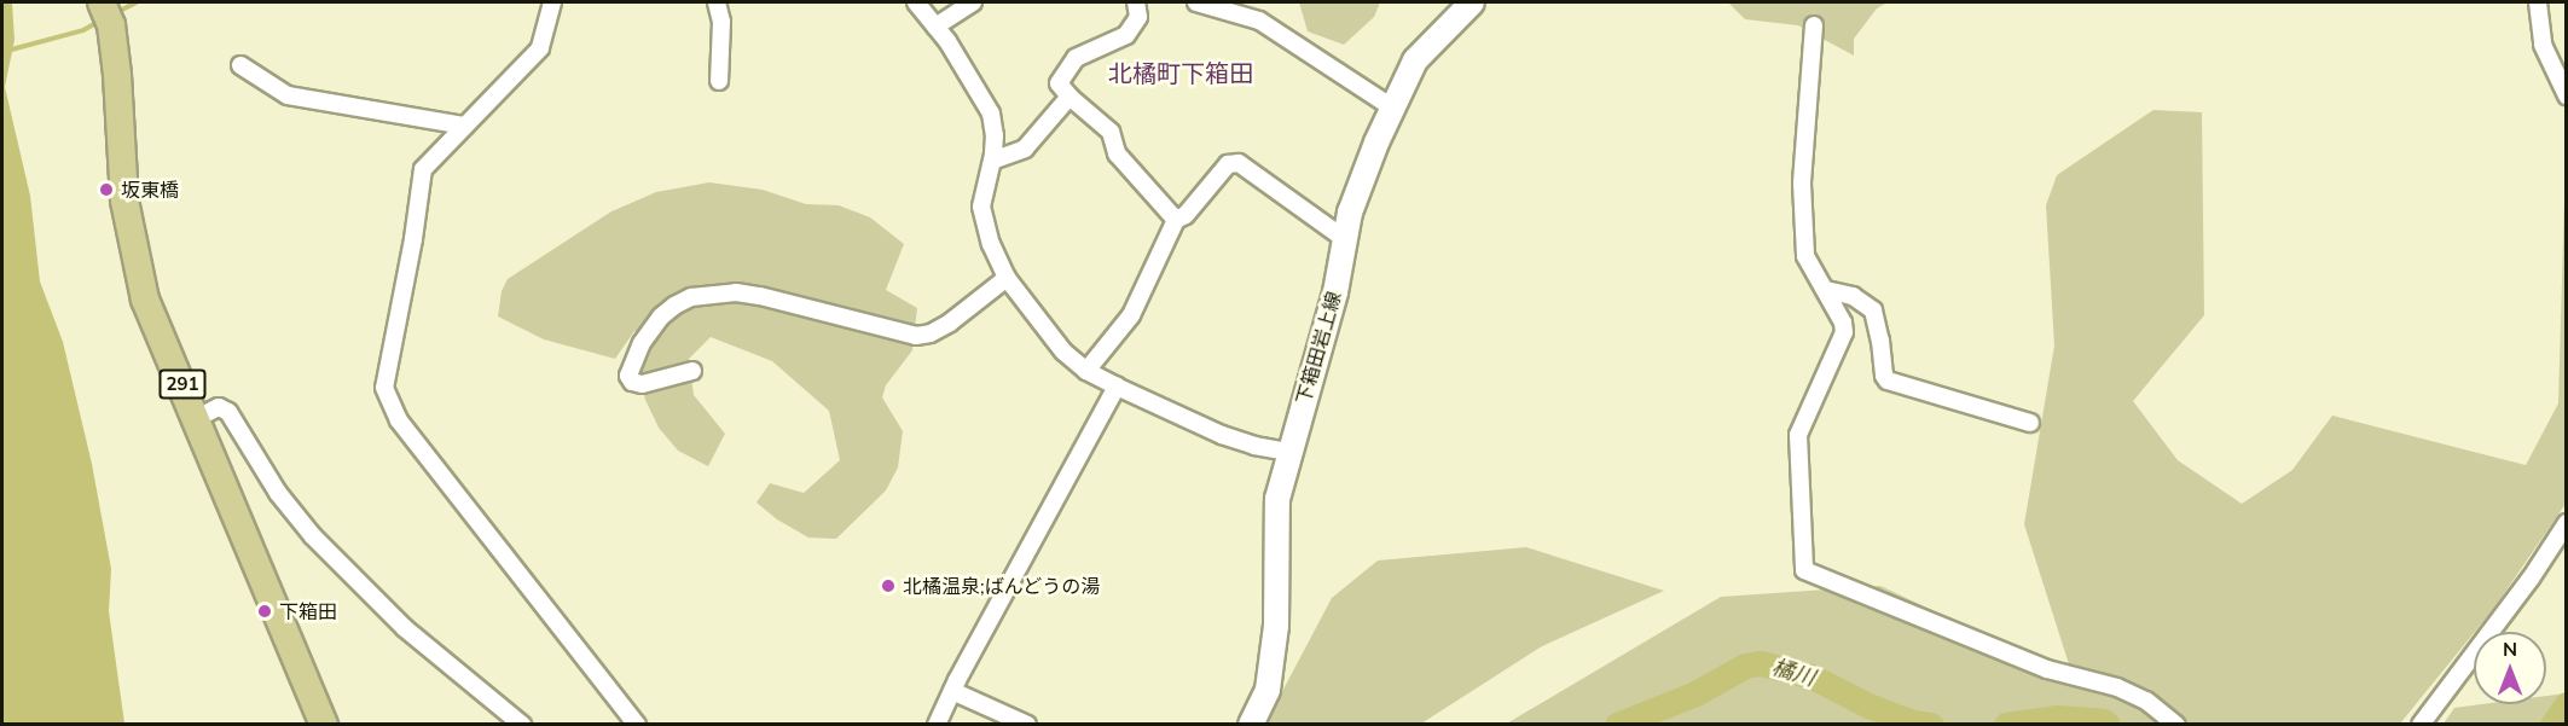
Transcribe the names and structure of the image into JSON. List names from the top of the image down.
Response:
{
  "streets": {
    "highway": ["291"],
    "main road": ["下箱田岩上線"]
  },
  "districts": ["北橘町下箱田"],
  "water": ["橘川"],
  "places": ["坂東橋", "北橘温泉;ばんどうの湯", "下箱田"],
  "north": "top"
}
